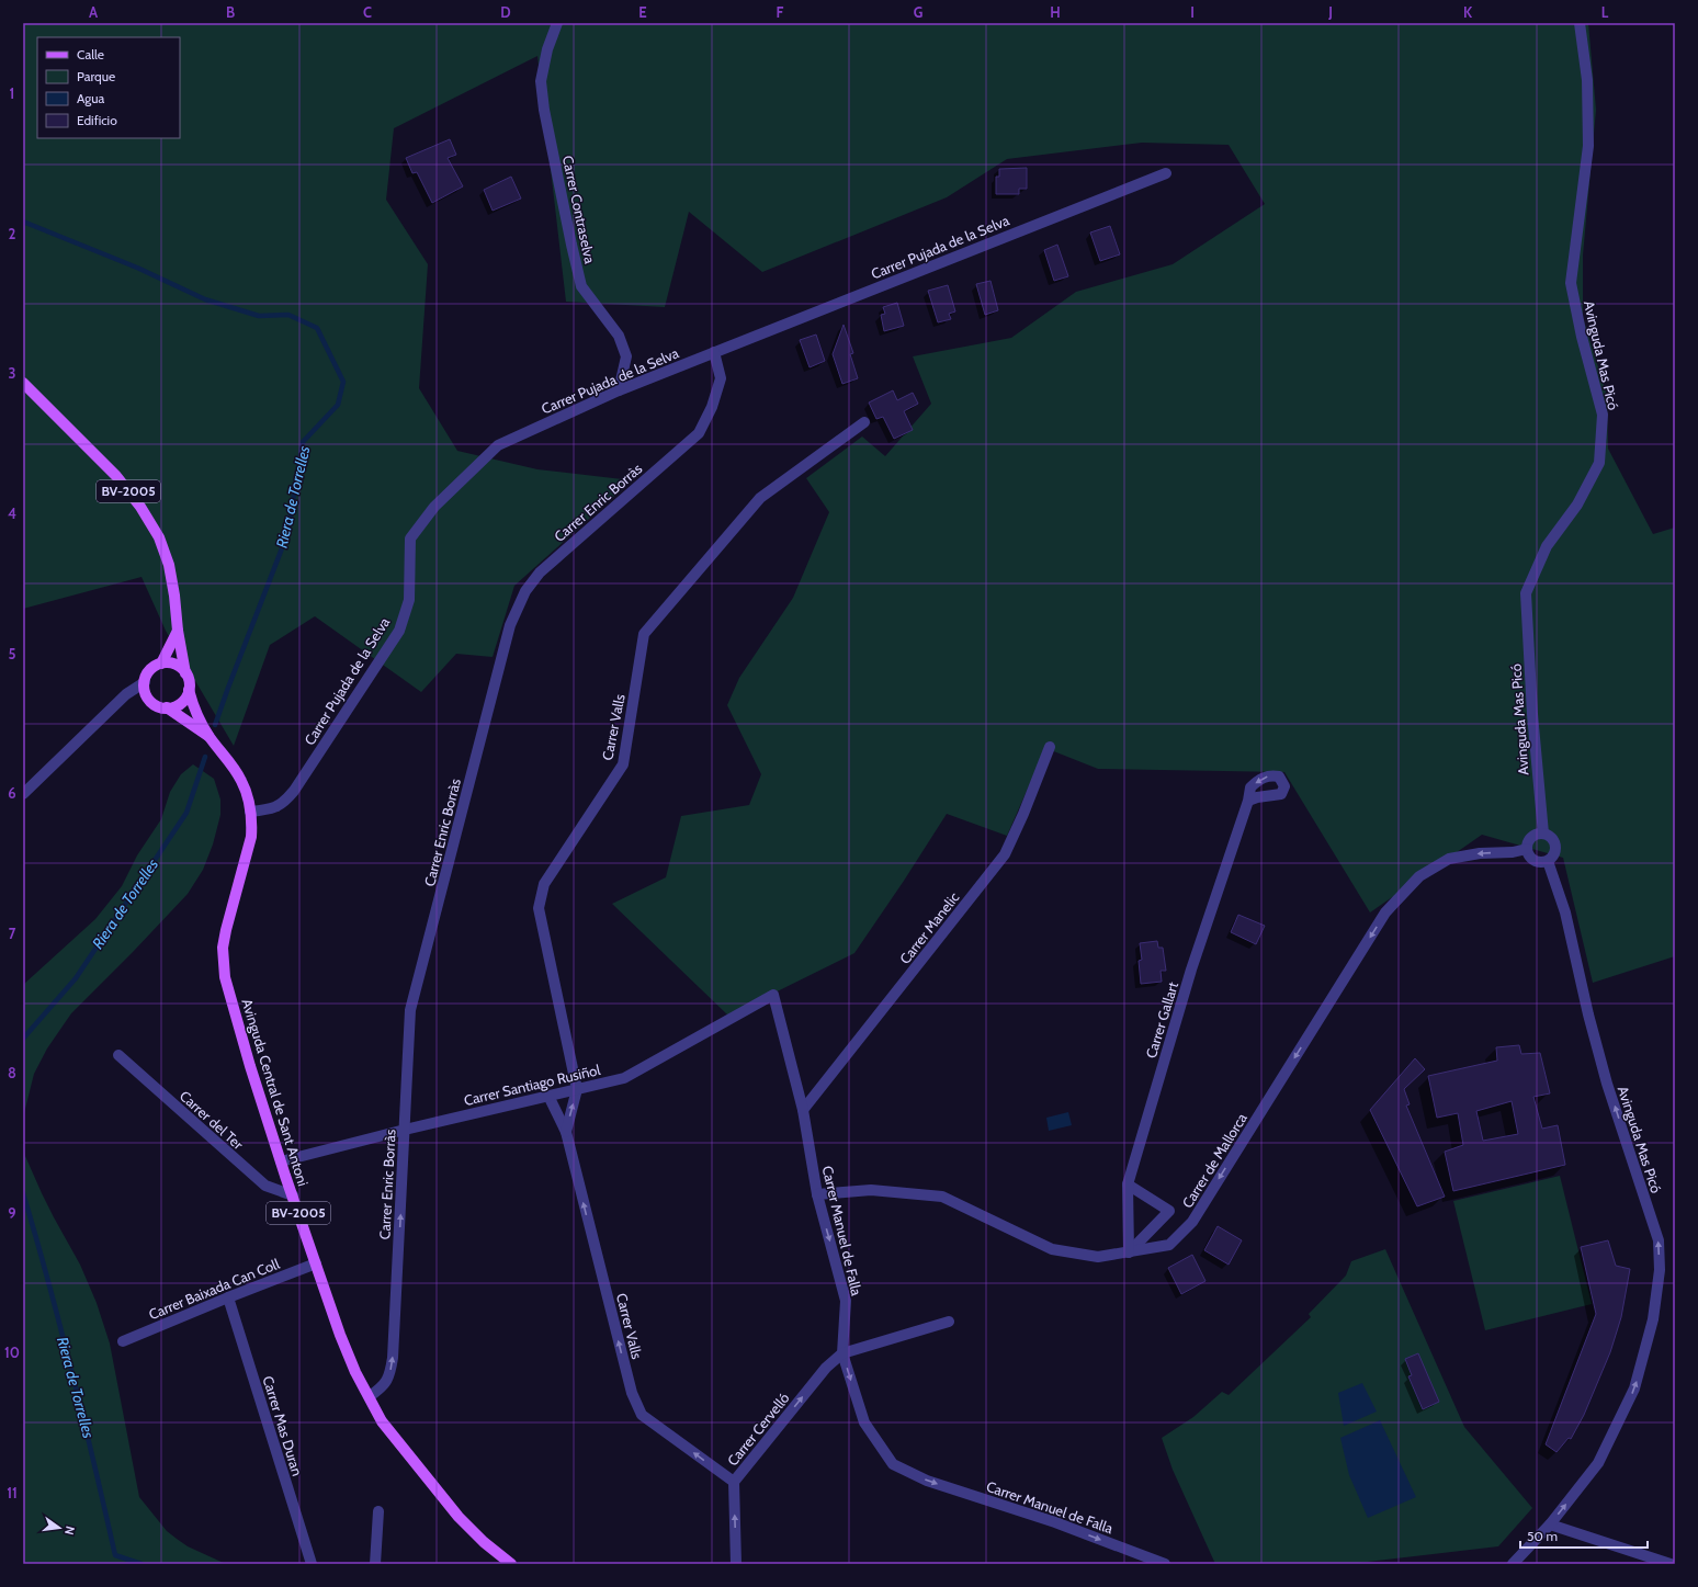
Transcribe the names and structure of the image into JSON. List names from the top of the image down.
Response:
{
  "streets": {
    "main road": ["BV-2005", "Avinguda Central de Sant Antoni"],
    "street": [
      "Carrer Contraselva",
      "Carrer Pujada de la Selva",
      "Avinguda Mas Picó",
      "Carrer Enric Borràs",
      "Carrer Valls",
      "Carrer Manelic",
      "Carrer Gallart",
      "Carrer Santiago Rusiñol",
      "Carrer del Ter",
      "Carrer de Mallorca",
      "Carrer Manuel de Falla",
      "Carrer Baixada Can Coll",
      "Carrer Mas Duran",
      "Carrer Cervelló"
    ]
  },
  "crossings": [
    ["Carrer Contraselva", "Carrer Pujada de la Selva"],
    ["Carrer Pujada de la Selva", "Carrer Enric Borràs"],
    ["Carrer Pujada de la Selva", "Avinguda Central de Sant Antoni"],
    ["Avinguda Mas Picó", "Carrer de Mallorca"],
    ["BV-2005", "Avinguda Central de Sant Antoni"],
    ["Carrer Enric Borràs", "Carrer Santiago Rusiñol"],
    ["Carrer Enric Borràs", "Avinguda Central de Sant Antoni"],
    ["Carrer Valls", "Carrer Santiago Rusiñol"],
    ["Carrer Valls", "Carrer Cervelló"],
    ["Carrer Manelic", "Carrer Manuel de Falla"],
    ["Carrer Gallart", "Carrer de Mallorca"],
    ["Carrer Santiago Rusiñol", "Avinguda Central de Sant Antoni"],
    ["Carrer Santiago Rusiñol", "Carrer Manuel de Falla"],
    ["Avinguda Central de Sant Antoni", "Carrer del Ter"],
    ["Avinguda Central de Sant Antoni", "Carrer Baixada Can Coll"],
    ["Carrer de Mallorca", "Carrer Manuel de Falla"],
    ["Carrer Manuel de Falla", "Carrer Cervelló"],
    ["Carrer Baixada Can Coll", "Carrer Mas Duran"]
  ],
  "one_way": [
    "Avinguda Mas Picó",
    "Carrer de Mallorca",
    "Carrer Manuel de Falla",
    "Carrer Cervelló"
  ],
  "water": ["Riera de Torrelles"],
  "legend": [
    "Calle",
    "Parque",
    "Agua",
    "Edificio"
  ],
  "scale_bar": "50 m",
  "north": "right",
  "grid": {
    "columns": [
      "A",
      "B",
      "C",
      "D",
      "E",
      "F",
      "G",
      "H",
      "I",
      "J",
      "K",
      "L"
    ],
    "rows": [
      "1",
      "2",
      "3",
      "4",
      "5",
      "6",
      "7",
      "8",
      "9",
      "10",
      "11"
    ]
  }
}
